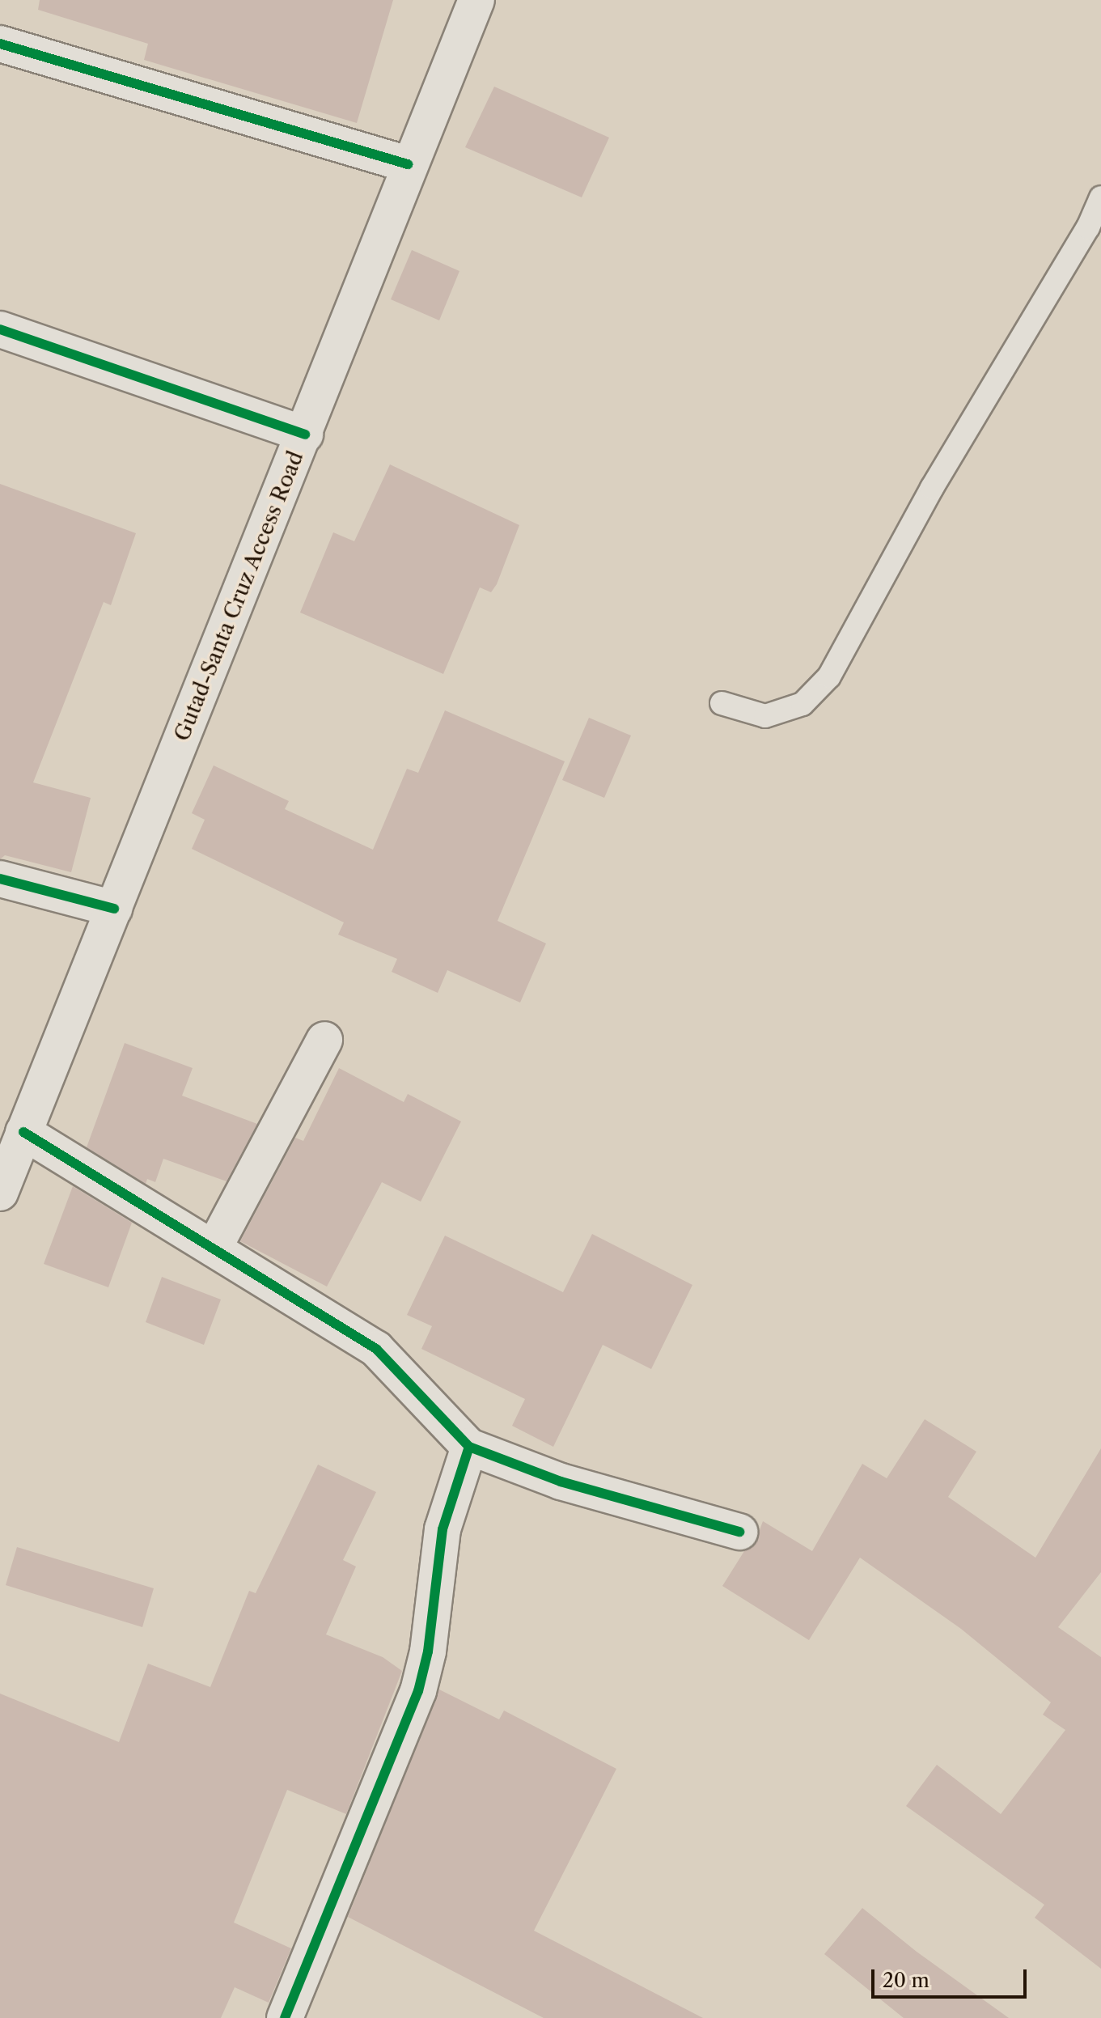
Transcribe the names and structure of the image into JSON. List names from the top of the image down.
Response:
{
  "streets": {
    "street": ["Gutad-Santa Cruz Access Road"]
  },
  "scale_bar": "20 m"
}
